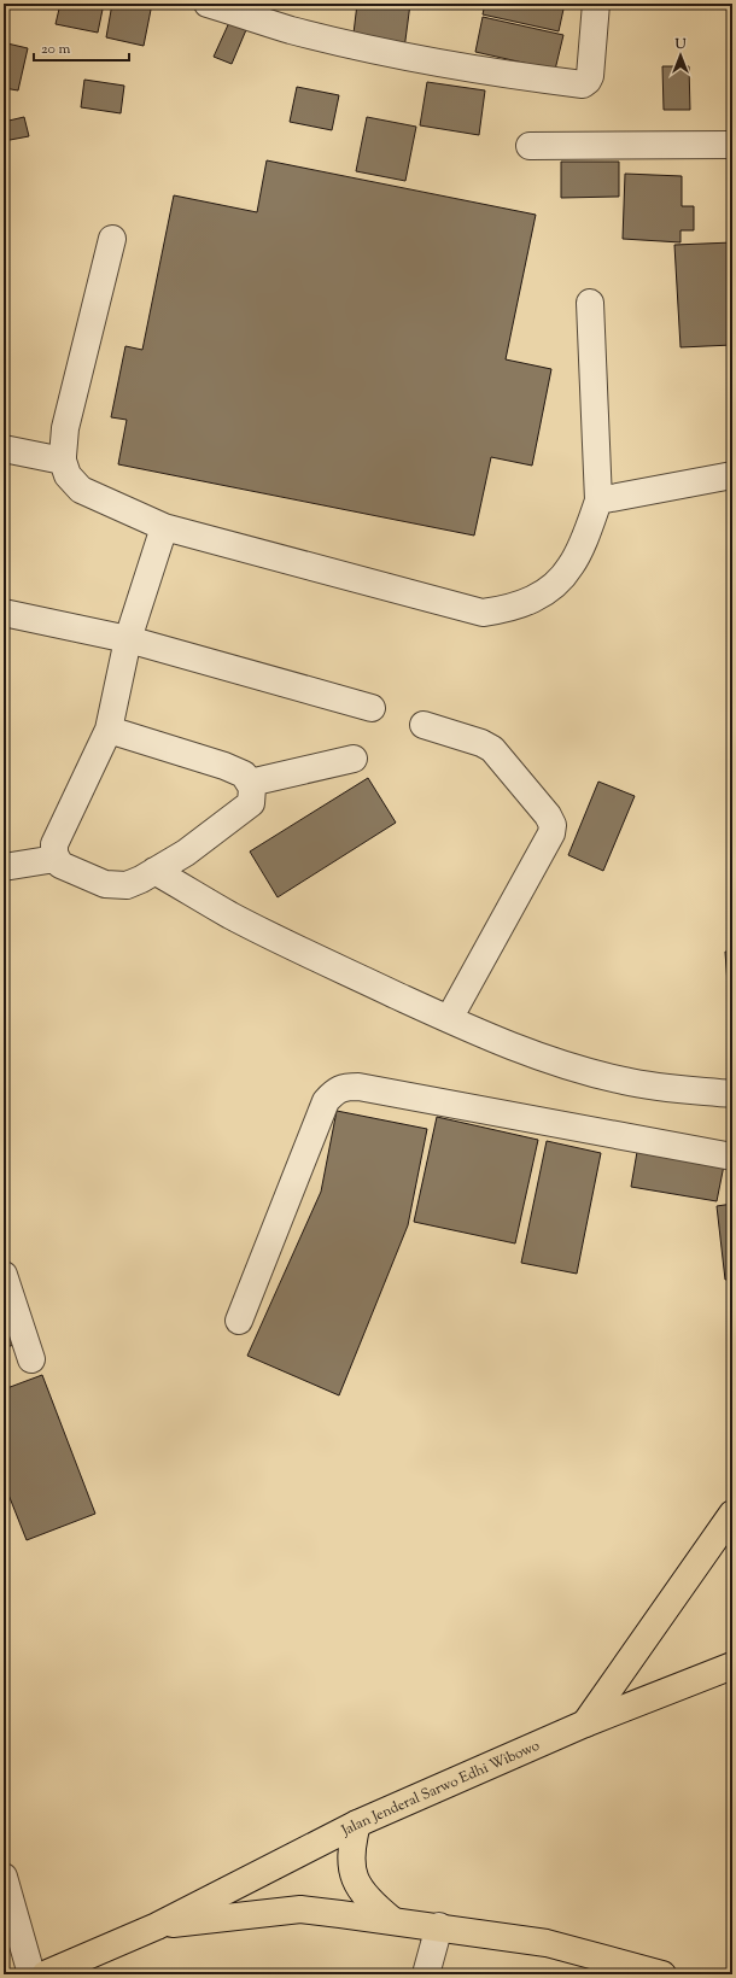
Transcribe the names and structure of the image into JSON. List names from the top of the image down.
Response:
{
  "streets": {
    "main road": ["Jalan Jenderal Sarwo Edhi Wibowo"]
  },
  "scale_bar": "20 m",
  "north": "top"
}
